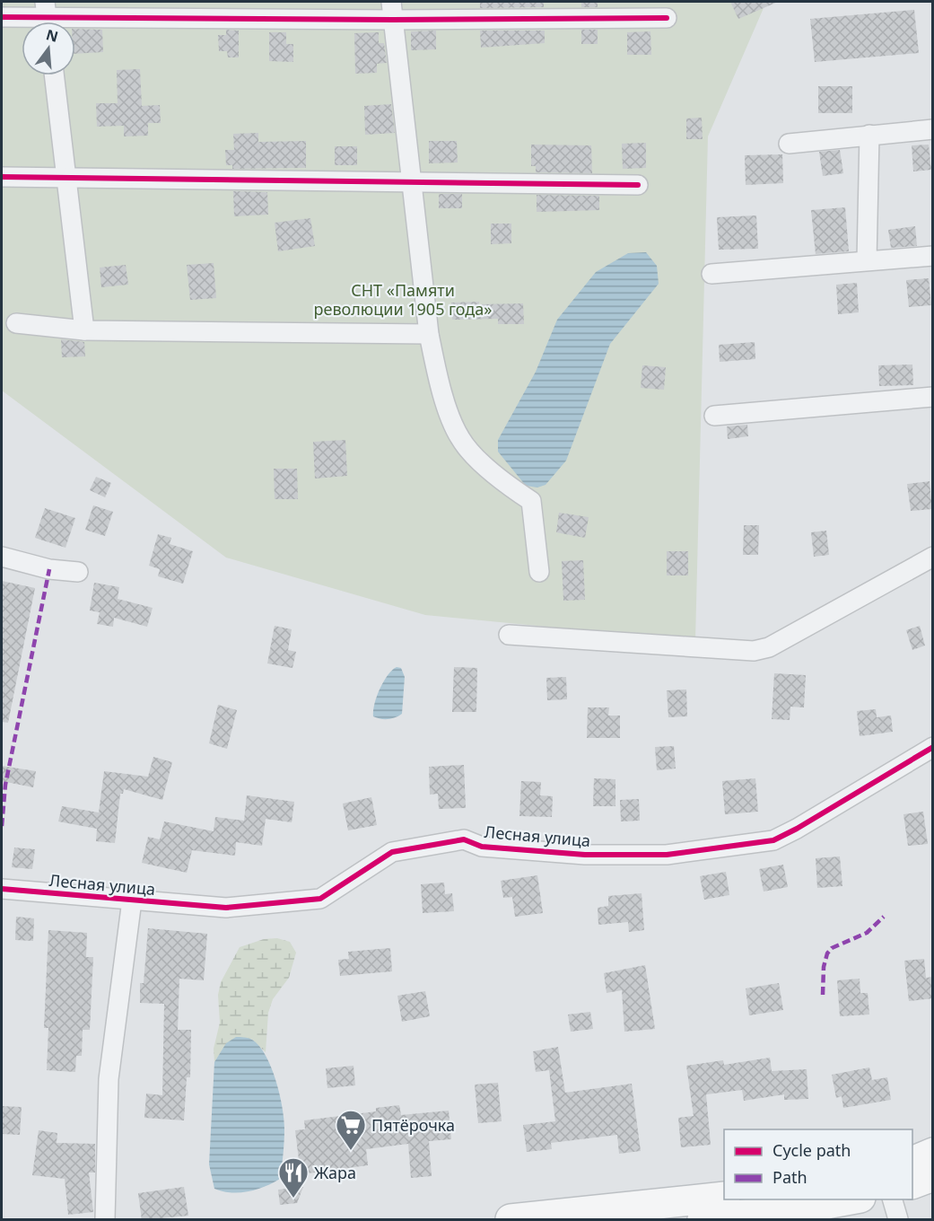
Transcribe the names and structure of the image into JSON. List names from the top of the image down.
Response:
{
  "streets": {
    "street": ["Лесная улица"]
  },
  "parks": ["СНТ «Памяти революции 1905 года»"],
  "places": {
    "supermarket": ["Пятёрочка"],
    "restaurant": ["Жара"]
  },
  "legend": ["Cycle path", "Path"],
  "north": "top"
}
